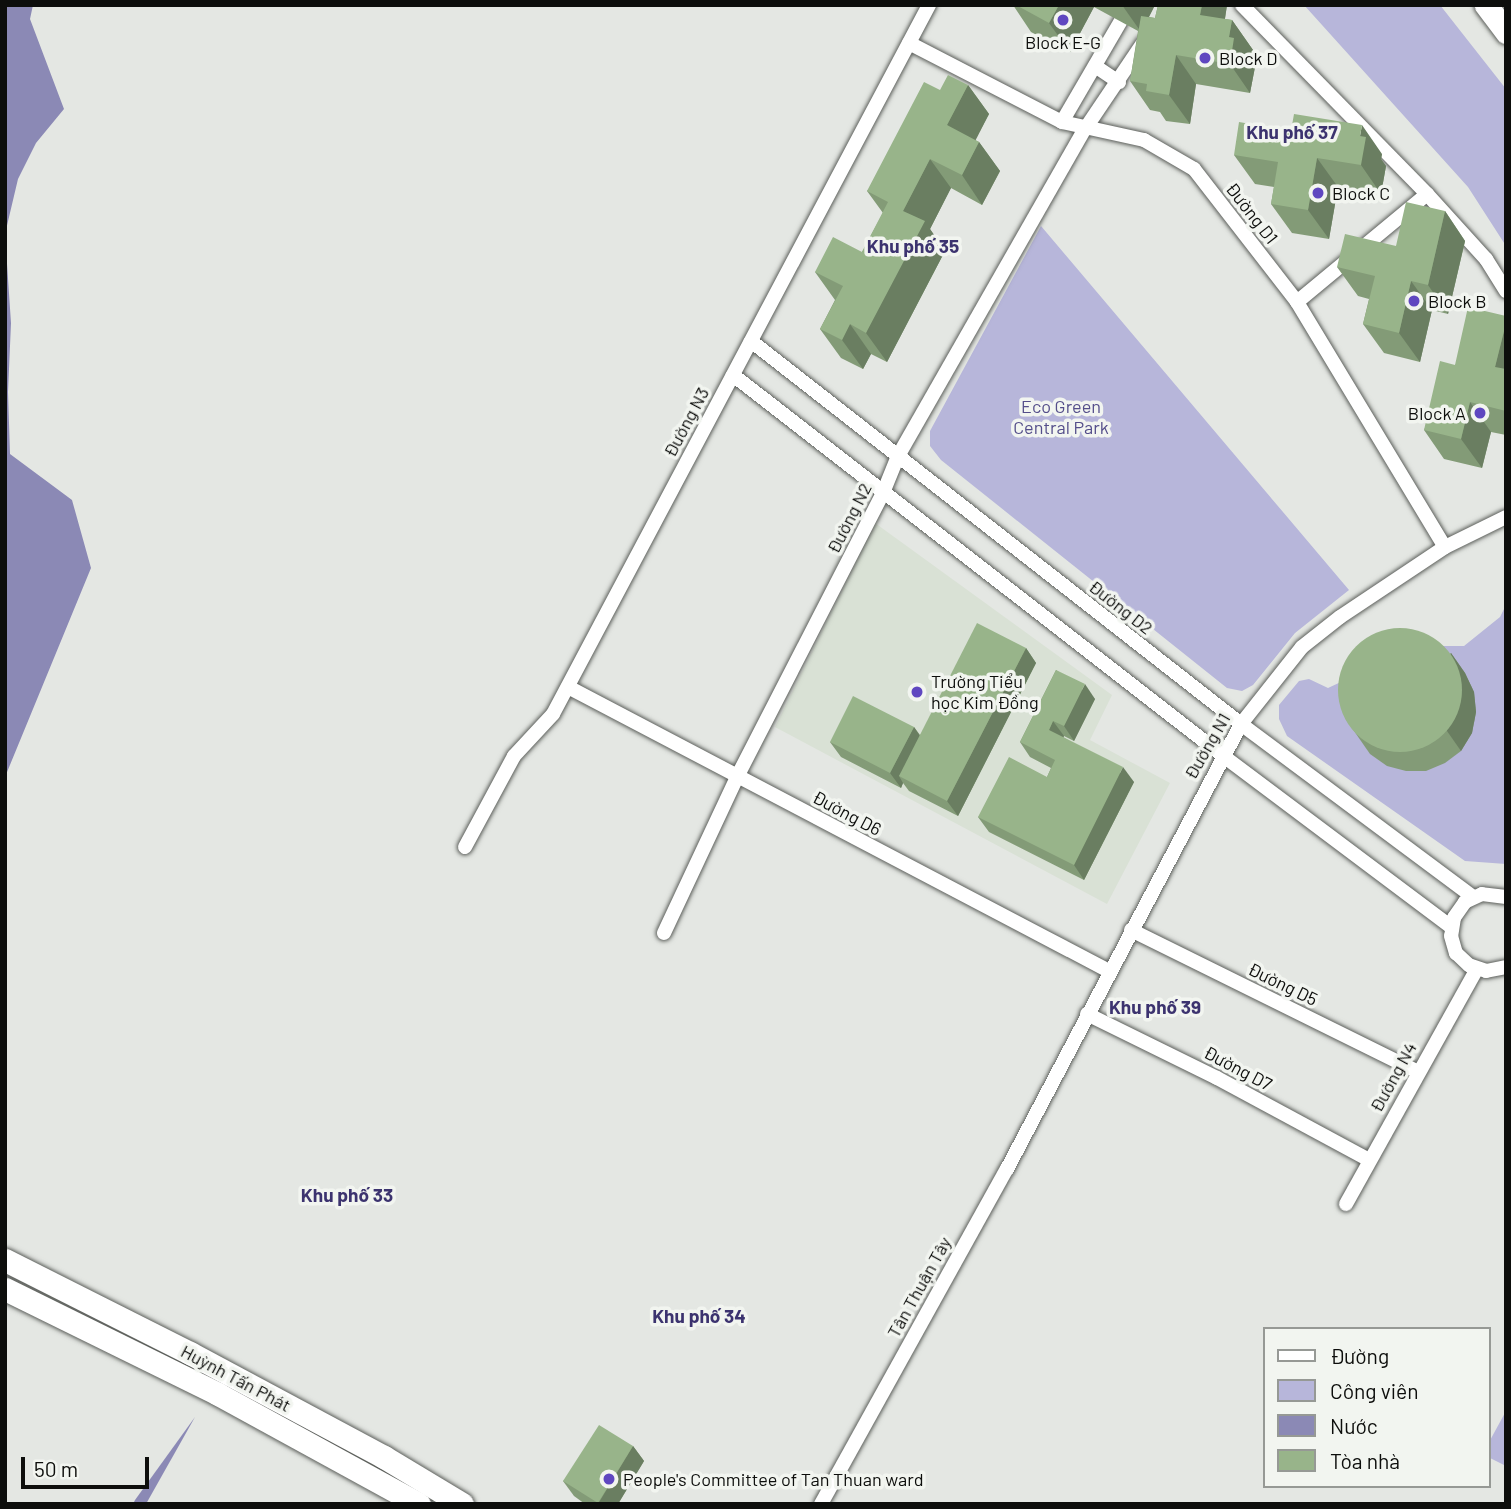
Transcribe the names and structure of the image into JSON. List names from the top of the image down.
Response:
{
  "streets": {
    "main road": ["Huỳnh Tấn Phát"],
    "street": [
      "Đường D1",
      "Đường N3",
      "Đường N2",
      "Đường D2",
      "Đường N1",
      "Đường D6",
      "Đường D5",
      "Đường D7",
      "Đường N4",
      "Tân Thuận Tây"
    ]
  },
  "crossings": [
    ["Đường D1", "Đường N3"],
    ["Đường D1", "Đường N2"],
    ["Đường D1", "Đường N1"],
    ["Đường N3", "Đường D2"],
    ["Đường N3", "Đường D6"],
    ["Đường N2", "Đường D2"],
    ["Đường N2", "Đường D6"],
    ["Đường D2", "Đường N1"],
    ["Đường N1", "Đường D6"],
    ["Đường N1", "Đường D5"],
    ["Đường N1", "Đường D7"],
    ["Đường N1", "Tân Thuận Tây"],
    ["Đường D5", "Đường N4"],
    ["Đường D7", "Đường N4"]
  ],
  "districts": [
    "Khu phố 37",
    "Khu phố 35",
    "Khu phố 39",
    "Khu phố 33",
    "Khu phố 34"
  ],
  "parks": ["Eco Green Central Park"],
  "places": [
    "Block E-G",
    "Block D",
    "Block C",
    "Block B",
    "Block A",
    "Trường Tiểu học Kim Đồng",
    "People's Committee of Tan Thuan ward"
  ],
  "legend": [
    "Đường",
    "Công viên",
    "Nước",
    "Tòa nhà"
  ],
  "scale_bar": "50 m"
}
